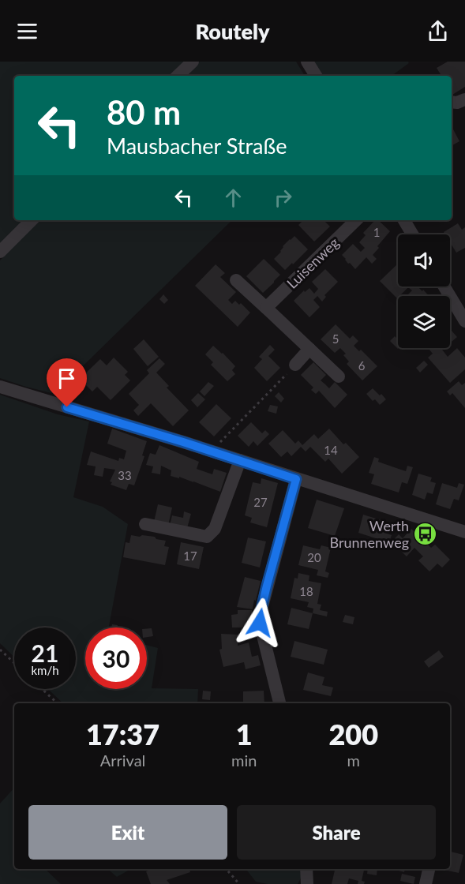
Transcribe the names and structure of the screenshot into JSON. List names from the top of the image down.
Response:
{
  "streets": {
    "street": ["Luisenweg"]
  },
  "places": {
    "bus stop": ["Werth Brunnenweg"]
  },
  "house_numbers": [
    "1",
    "5",
    "6",
    "14",
    "33",
    "27",
    "17",
    "20",
    "18"
  ],
  "page": {
    "header": "Routely",
    "turn": ["80 m", "Mausbacher Straße"],
    "speed": "21 km/h",
    "limit": "30",
    "eta": [
      "17:37",
      "Arrival",
      "1",
      "min",
      "200",
      "m"
    ],
    "buttons": ["Exit", "Share"]
  }
}
